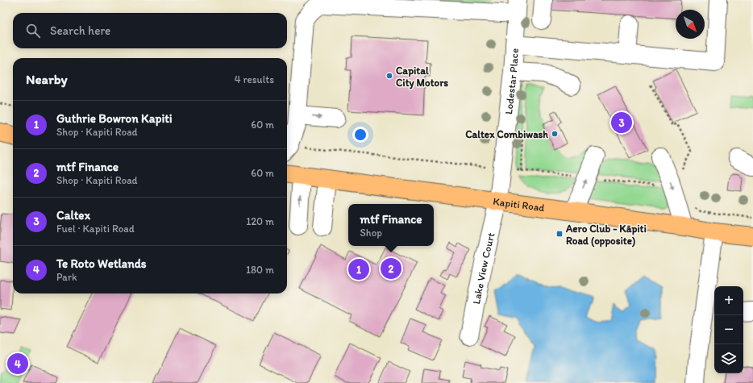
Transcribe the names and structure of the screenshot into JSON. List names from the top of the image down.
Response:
{
  "streets": {
    "main road": ["Kapiti Road"],
    "street": ["Lodestar Place", "Lake View Court"]
  },
  "crossings": [
    ["Lodestar Place", "Kapiti Road"],
    ["Lodestar Place", "Lake View Court"],
    ["Kapiti Road", "Lake View Court"]
  ],
  "places": {
    "other": ["Capital City Motors", "Caltex Combiwash"],
    "transit": ["Aero Club - Kāpiti Road (opposite)"]
  },
  "north": "bottom right",
  "page": {
    "search": "Search here",
    "heading": ["Nearby", "4 results"],
    "list": [
      {
        "mark": "1",
        "name": "Guthrie Bowron Kapiti",
        "note": "Shop · Kapiti Road",
        "value": "60 m"
      },
      {
        "mark": "2",
        "name": "mtf Finance",
        "note": "Shop · Kapiti Road",
        "value": "60 m"
      },
      {
        "mark": "3",
        "name": "Caltex",
        "note": "Fuel · Kapiti Road",
        "value": "120 m"
      },
      {
        "mark": "4",
        "name": "Te Roto Wetlands",
        "note": "Park",
        "value": "180 m"
      }
    ],
    "pins": [
      "3",
      "2",
      "1",
      "4"
    ],
    "popup": ["mtf Finance", "Shop"],
    "map_buttons": ["+", "−"]
  }
}
